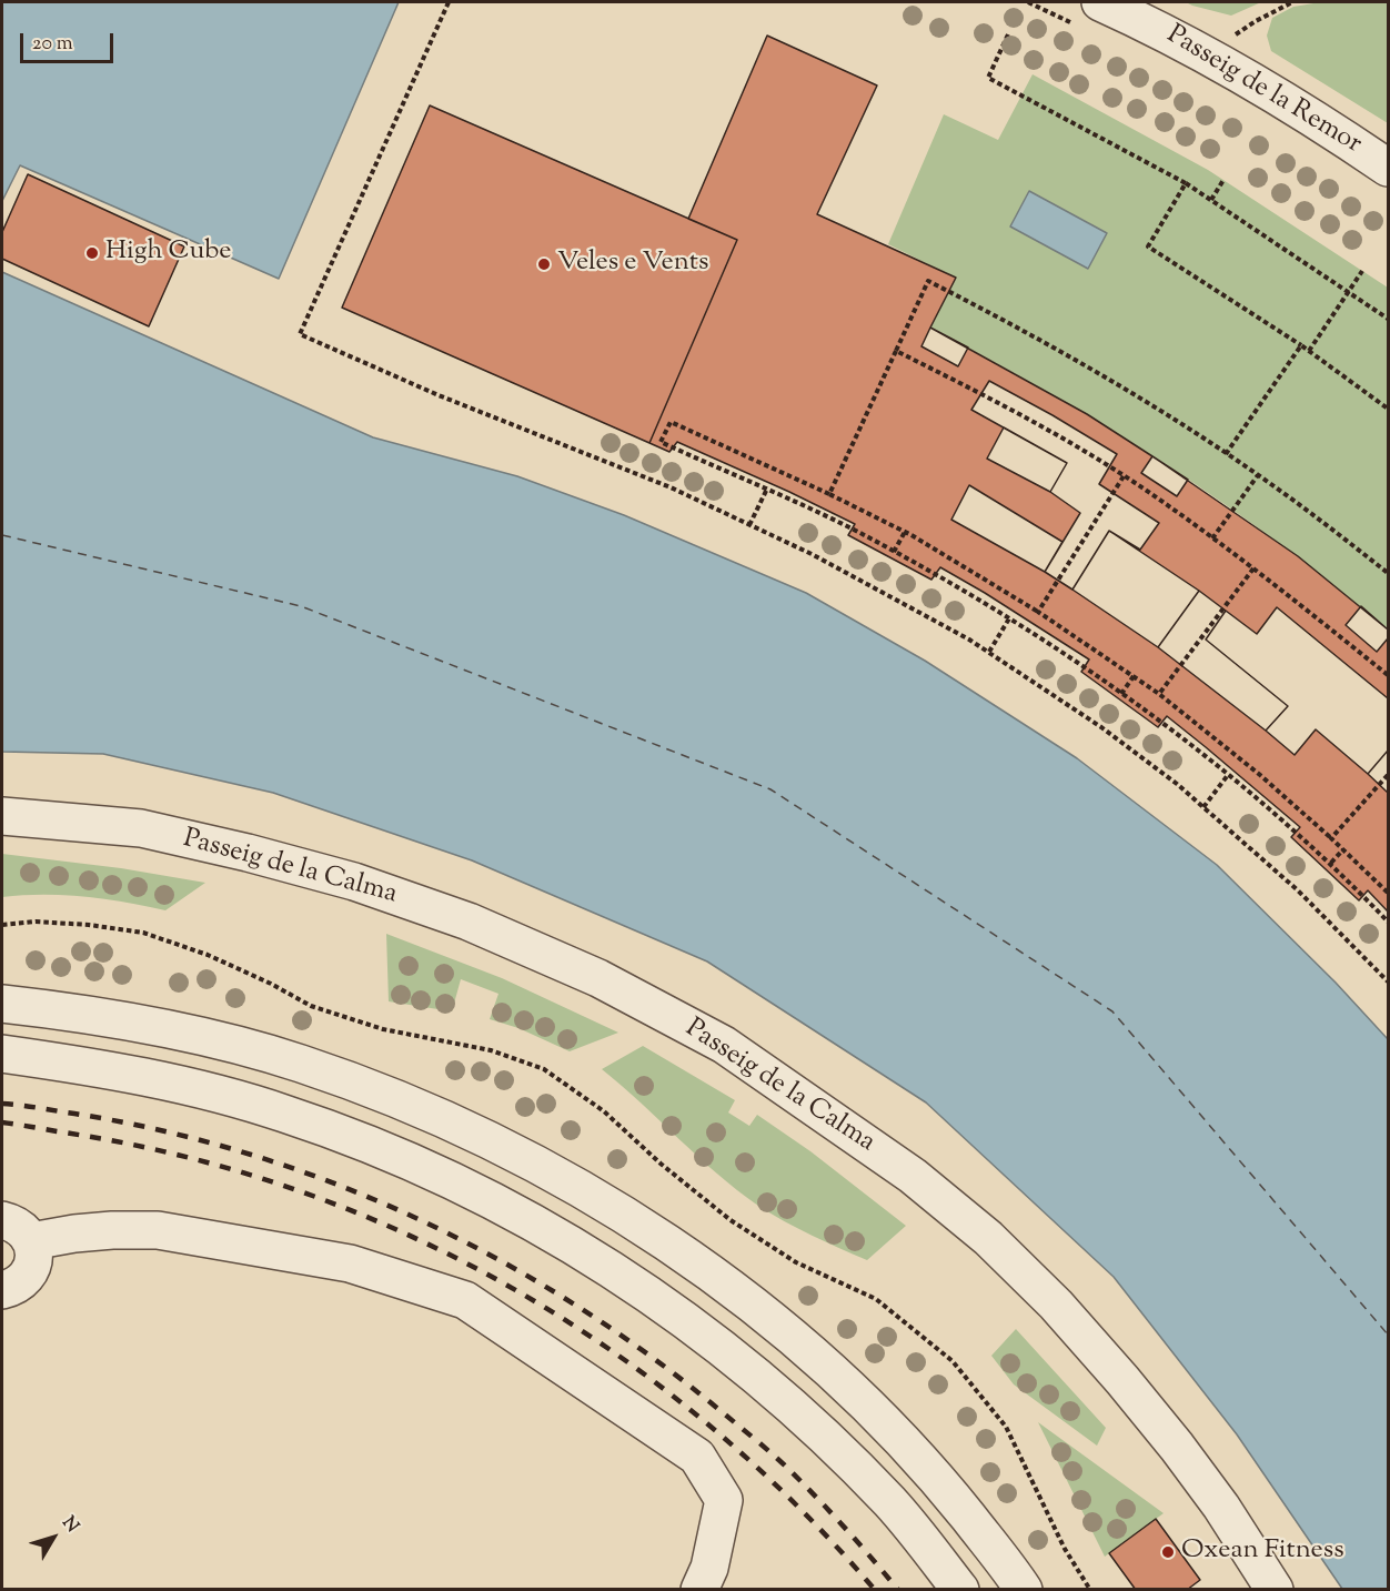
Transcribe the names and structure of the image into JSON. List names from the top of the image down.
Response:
{
  "streets": {
    "street": ["Passeig de la Remor", "Passeig de la Calma"]
  },
  "places": ["High Cube", "Veles e Vents", "Oxean Fitness"],
  "scale_bar": "20 m",
  "north": "top right"
}
